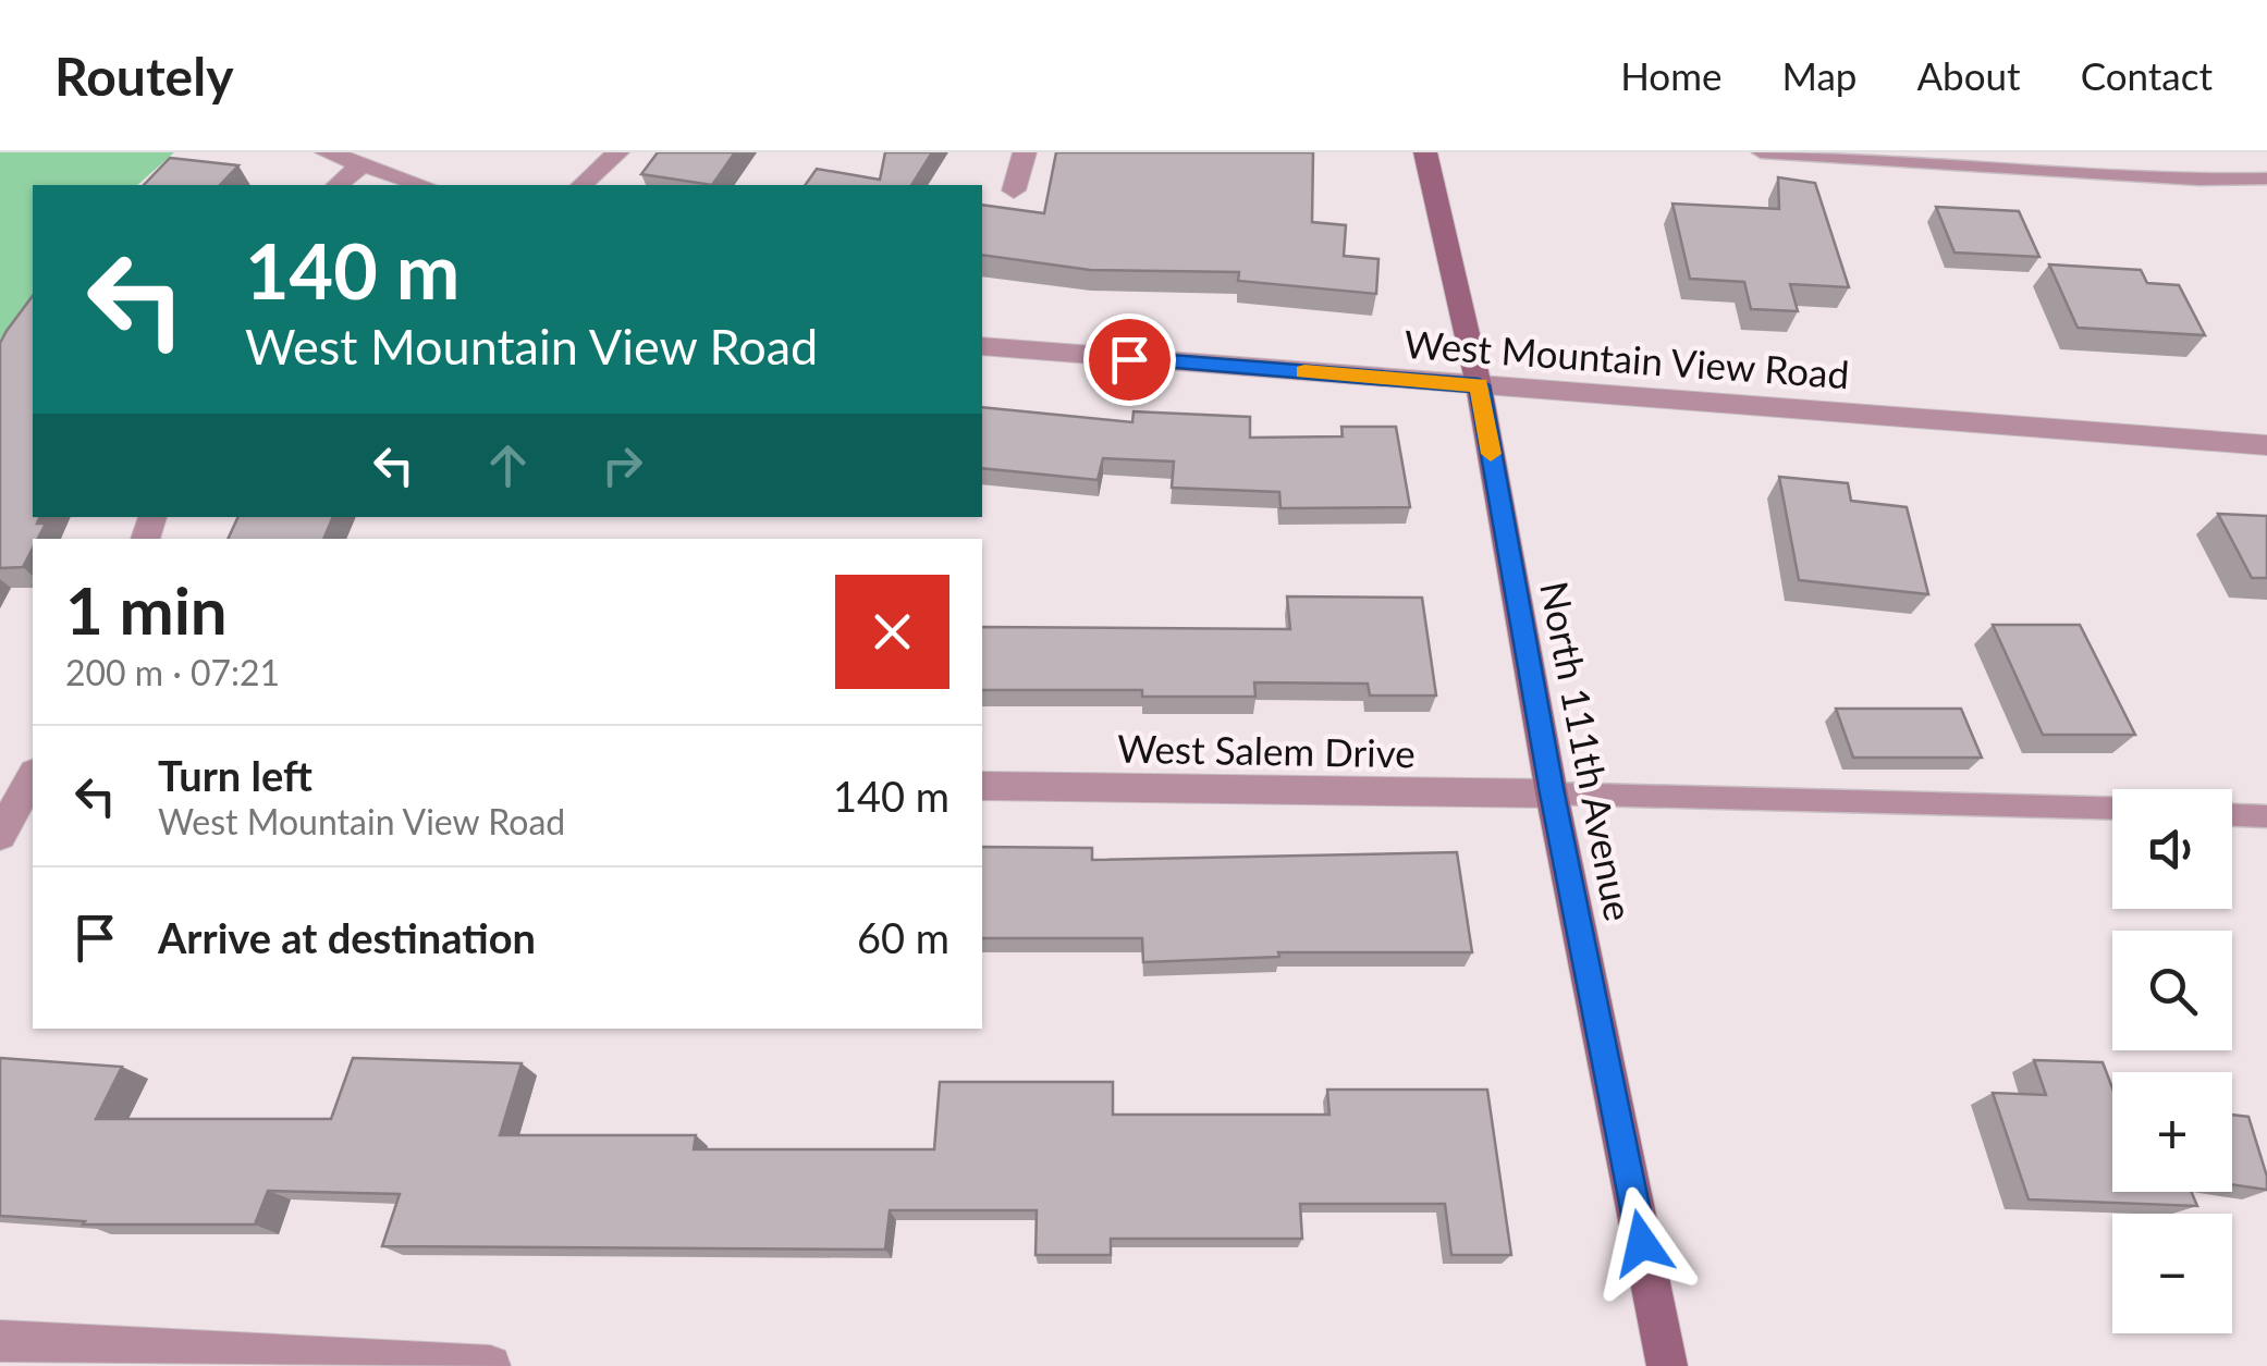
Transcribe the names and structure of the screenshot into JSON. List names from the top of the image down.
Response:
{
  "streets": {
    "street": ["West Mountain View Road", "West Salem Drive", "North 111th Avenue"]
  },
  "crossings": [
    ["West Mountain View Road", "North 111th Avenue"],
    ["West Salem Drive", "North 111th Avenue"]
  ],
  "page": {
    "header": "Routely",
    "nav": [
      "Home",
      "Map",
      "About",
      "Contact"
    ],
    "turn": ["140 m", "West Mountain View Road"],
    "heading": ["1 min", "200 m · 07:21"],
    "list": [
      {
        "name": "Turn left",
        "note": "West Mountain View Road",
        "value": "140 m"
      },
      {
        "name": "Arrive at destination",
        "value": "60 m"
      }
    ],
    "map_buttons": ["+", "−"]
  }
}
